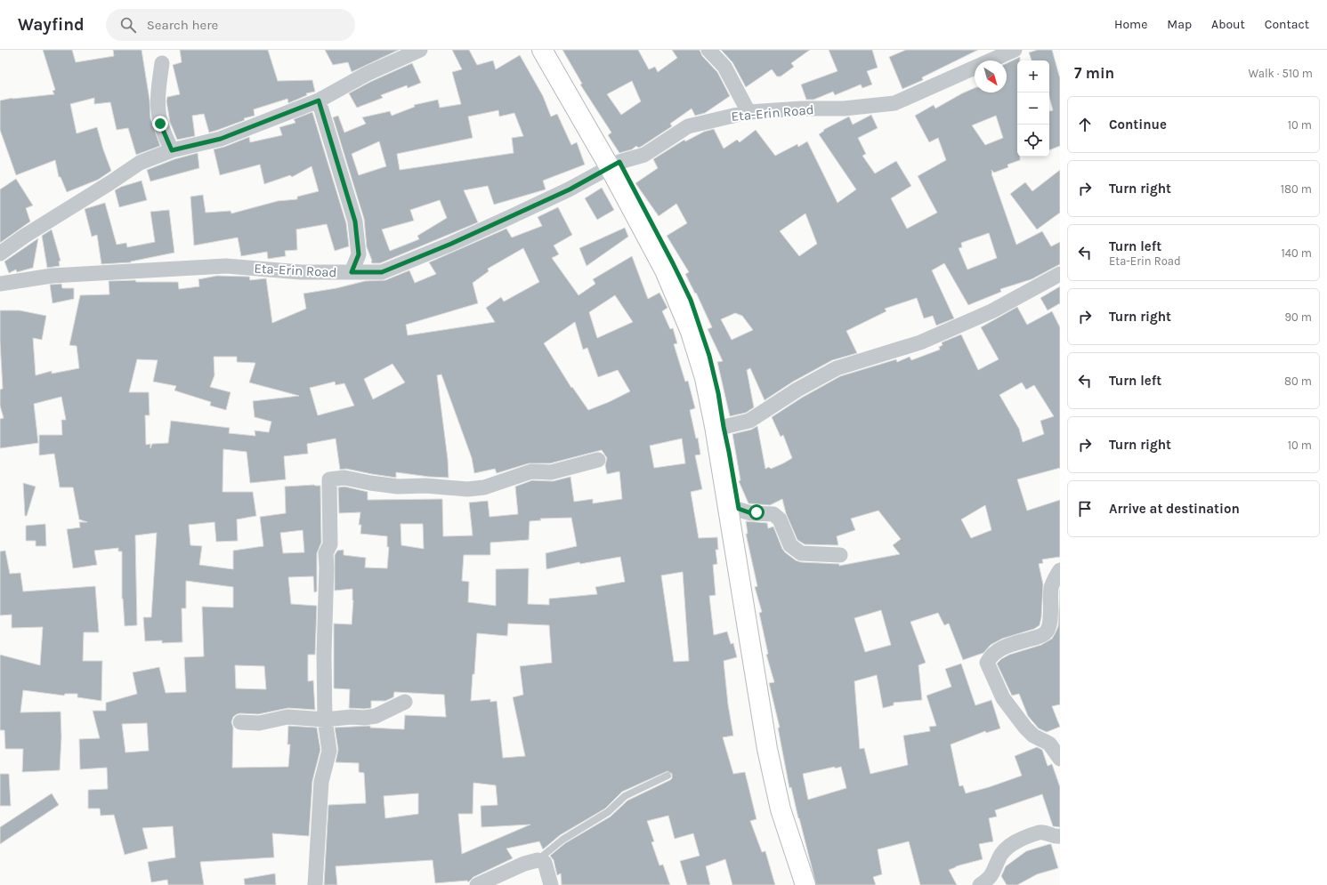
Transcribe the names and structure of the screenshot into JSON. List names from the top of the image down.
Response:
{
  "streets": {
    "street": ["Eta-Erin Road"]
  },
  "north": "bottom right",
  "page": {
    "header": "Wayfind",
    "search": "Search here",
    "nav": [
      "Home",
      "Map",
      "About",
      "Contact"
    ],
    "heading": ["7 min", "Walk · 510 m"],
    "map_buttons": ["+", "−"],
    "list": [
      ["Continue", "10 m"],
      ["Turn right", "180 m"],
      ["Turn left", "Eta-Erin Road", "140 m"],
      ["Turn right", "90 m"],
      ["Turn left", "80 m"],
      ["Turn right", "10 m"],
      "Arrive at destination"
    ]
  }
}
